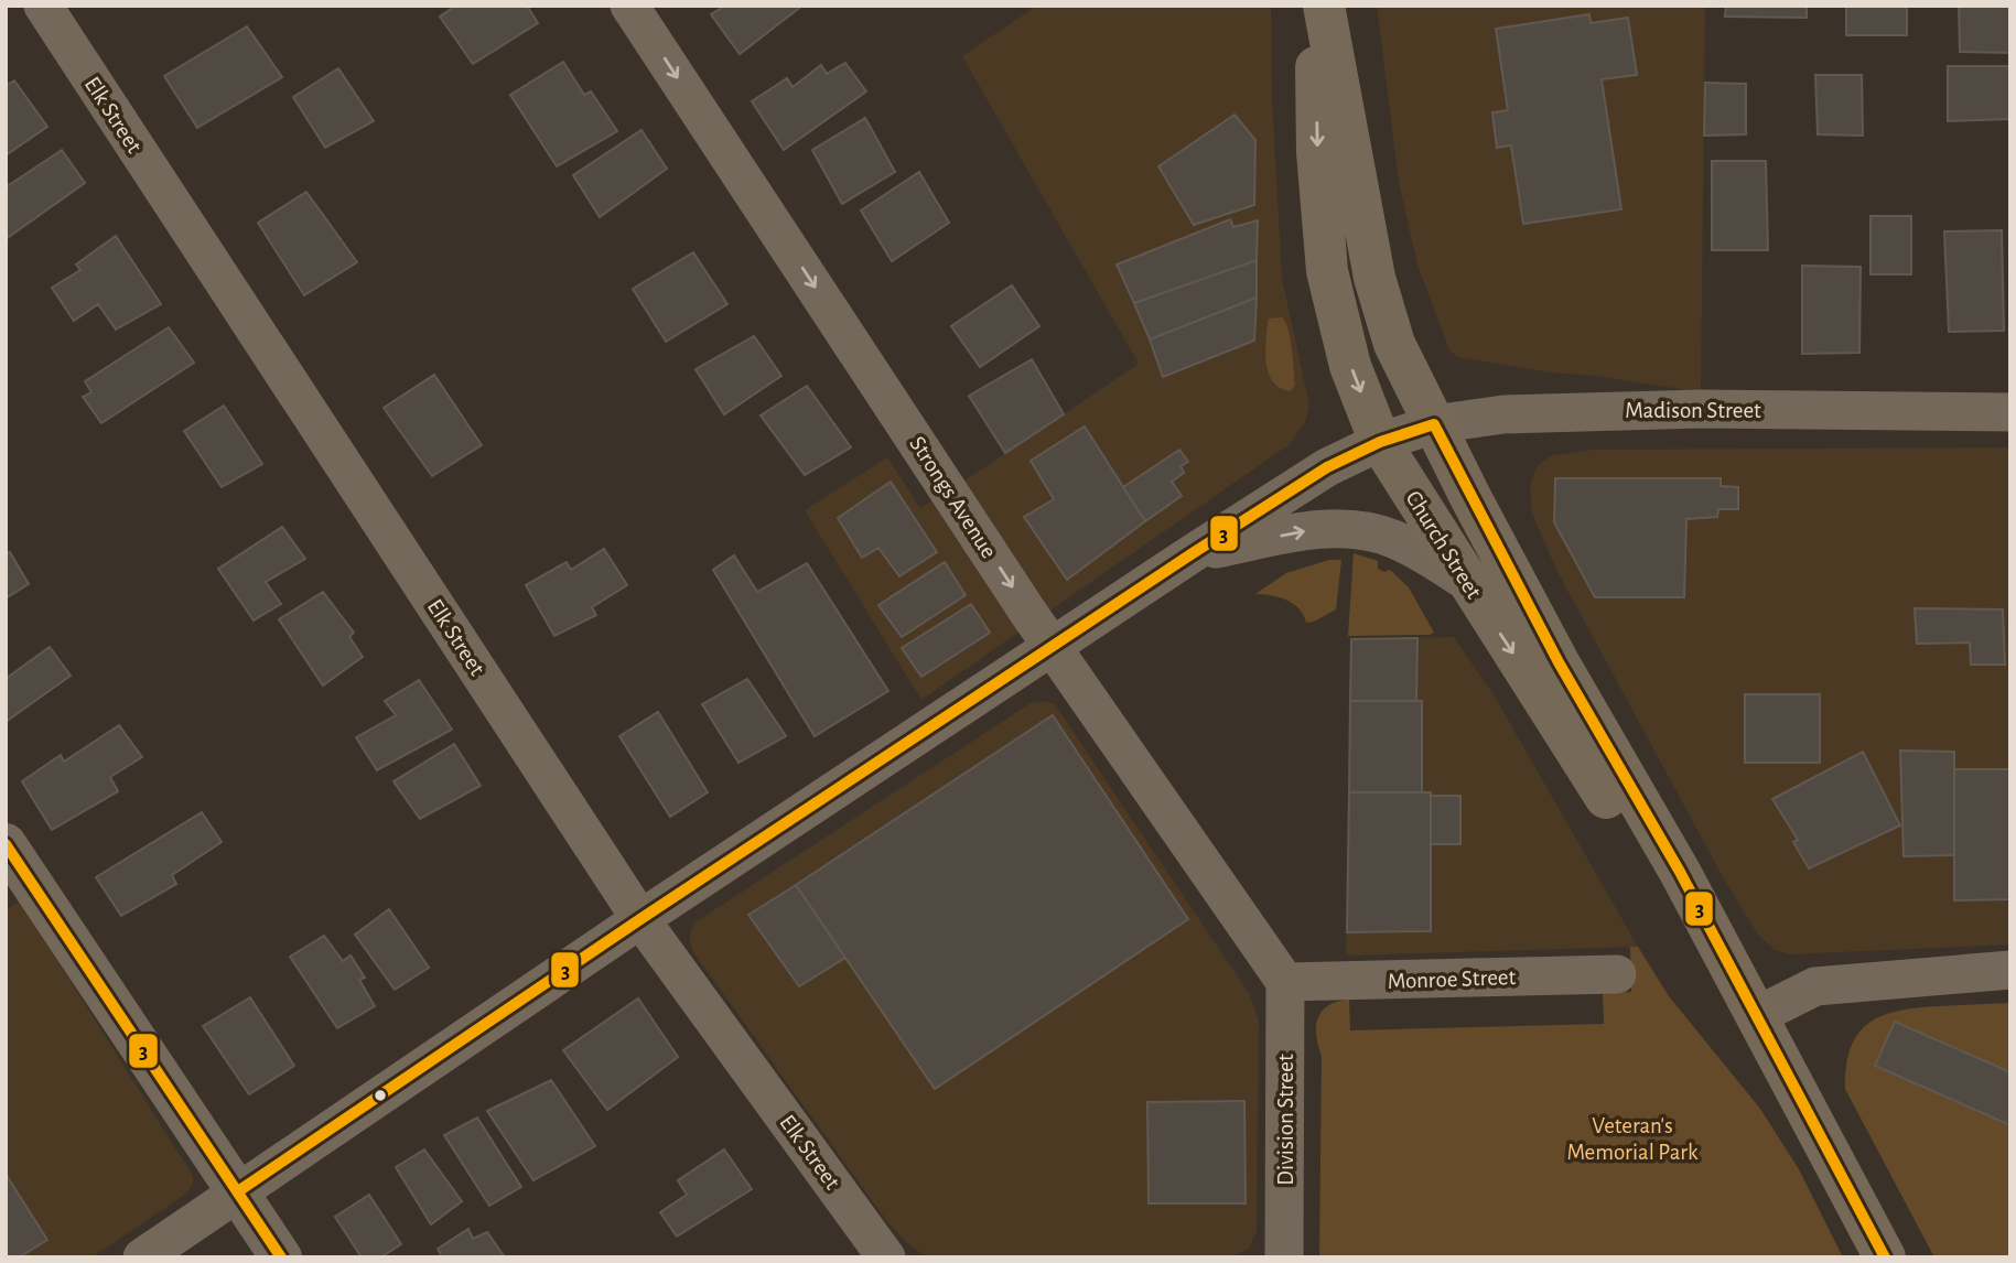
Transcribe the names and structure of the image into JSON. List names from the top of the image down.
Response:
{
  "streets": {
    "main road": ["Church Street"],
    "street": [
      "Elk Street",
      "Madison Street",
      "Strongs Avenue",
      "Monroe Street",
      "Division Street"
    ]
  },
  "crossings": [
    ["Elk Street", "Madison Street"],
    ["Madison Street", "Strongs Avenue"],
    ["Madison Street", "Church Street"],
    ["Strongs Avenue", "Monroe Street"],
    ["Strongs Avenue", "Division Street"],
    ["Monroe Street", "Division Street"]
  ],
  "one_way": ["Strongs Avenue"],
  "parks": ["Veteran's Memorial Park"],
  "lines": ["transit line 3"]
}
